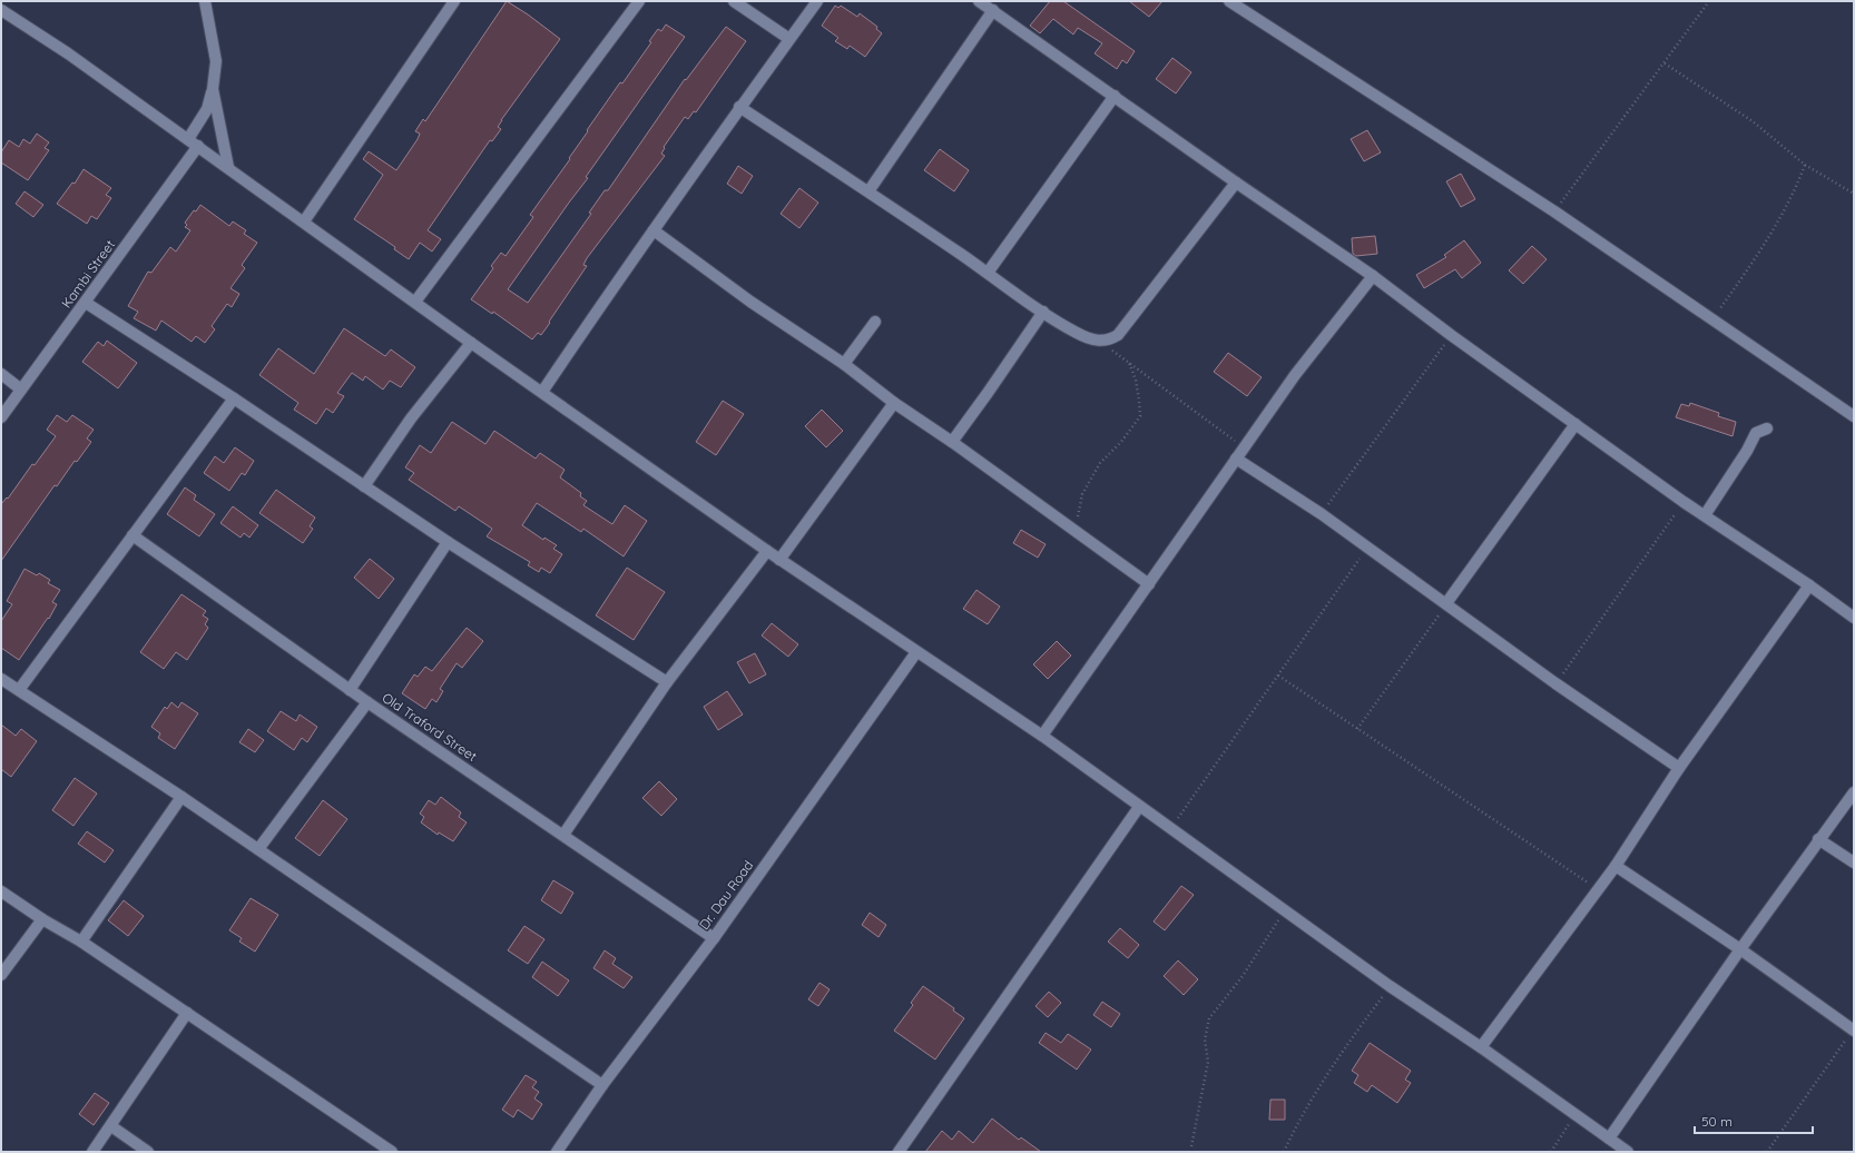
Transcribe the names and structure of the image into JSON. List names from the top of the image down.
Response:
{
  "streets": {
    "street": ["Kambi Street", "Old Traford Street", "Dr. Dau Road"]
  },
  "crossings": [
    ["Old Traford Street", "Dr. Dau Road"]
  ],
  "scale_bar": "50 m"
}
